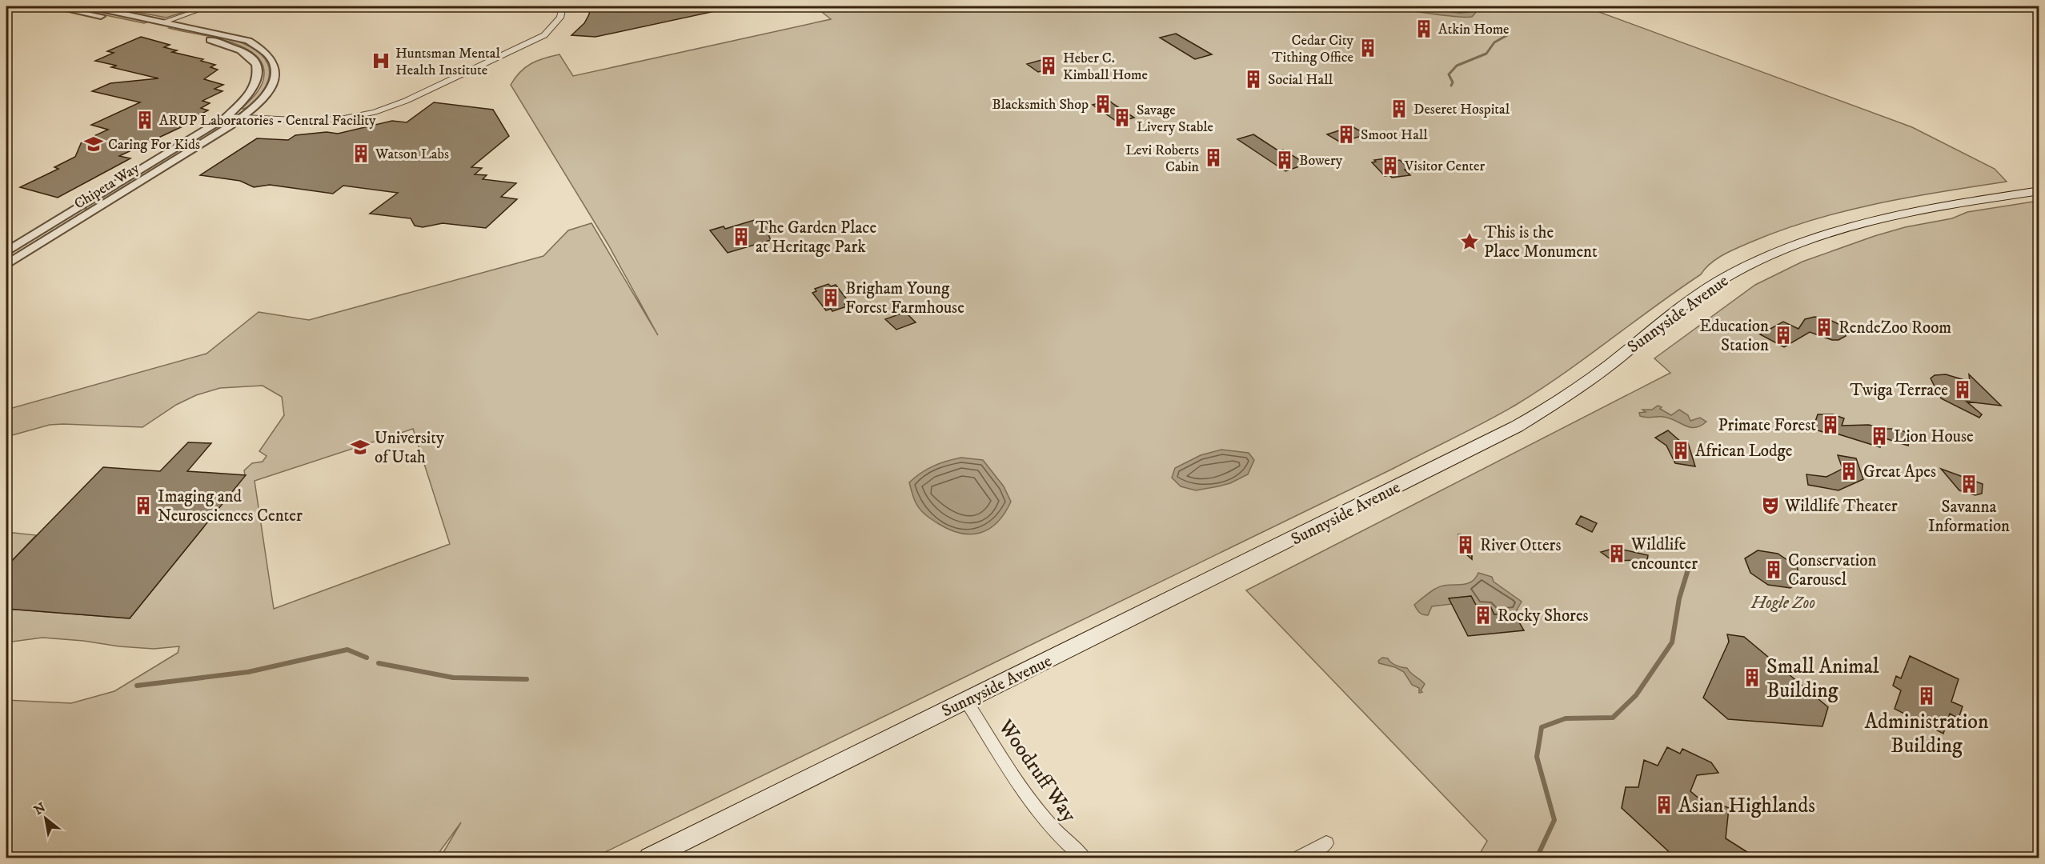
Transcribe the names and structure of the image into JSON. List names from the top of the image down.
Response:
{
  "streets": {
    "main road": ["Sunnyside Avenue"],
    "street": ["Chipeta Way", "Woodruff Way"]
  },
  "crossings": [
    ["Sunnyside Avenue", "Woodruff Way"]
  ],
  "parks": ["Hogle Zoo"],
  "places": {
    "building": [
      "Atkin Home",
      "Cedar City Tithing Office",
      "Heber C. Kimball Home",
      "Social Hall",
      "Blacksmith Shop",
      "Deseret Hospital",
      "Savage Livery Stable",
      "ARUP Laboratories - Central Facility",
      "Smoot Hall",
      "Watson Labs",
      "Levi Roberts Cabin",
      "Bowery",
      "Visitor Center",
      "The Garden Place at Heritage Park",
      "Brigham Young Forest Farmhouse",
      "RendeZoo Room",
      "Education Station",
      "Twiga Terrace",
      "Primate Forest",
      "Lion House",
      "African Lodge",
      "Great Apes",
      "Savanna Information",
      "Imaging and Neurosciences Center",
      "River Otters",
      "Wildlife encounter",
      "Conservation Carousel",
      "Rocky Shores",
      "Small Animal Building",
      "Administration Building",
      "Asian Highlands"
    ],
    "hospital": ["Huntsman Mental Health Institute"],
    "school or university": ["Caring For Kids", "University of Utah"],
    "place": ["This is the Place Monument"],
    "theatre": ["Wildlife Theater"]
  },
  "north": "top left"
}
